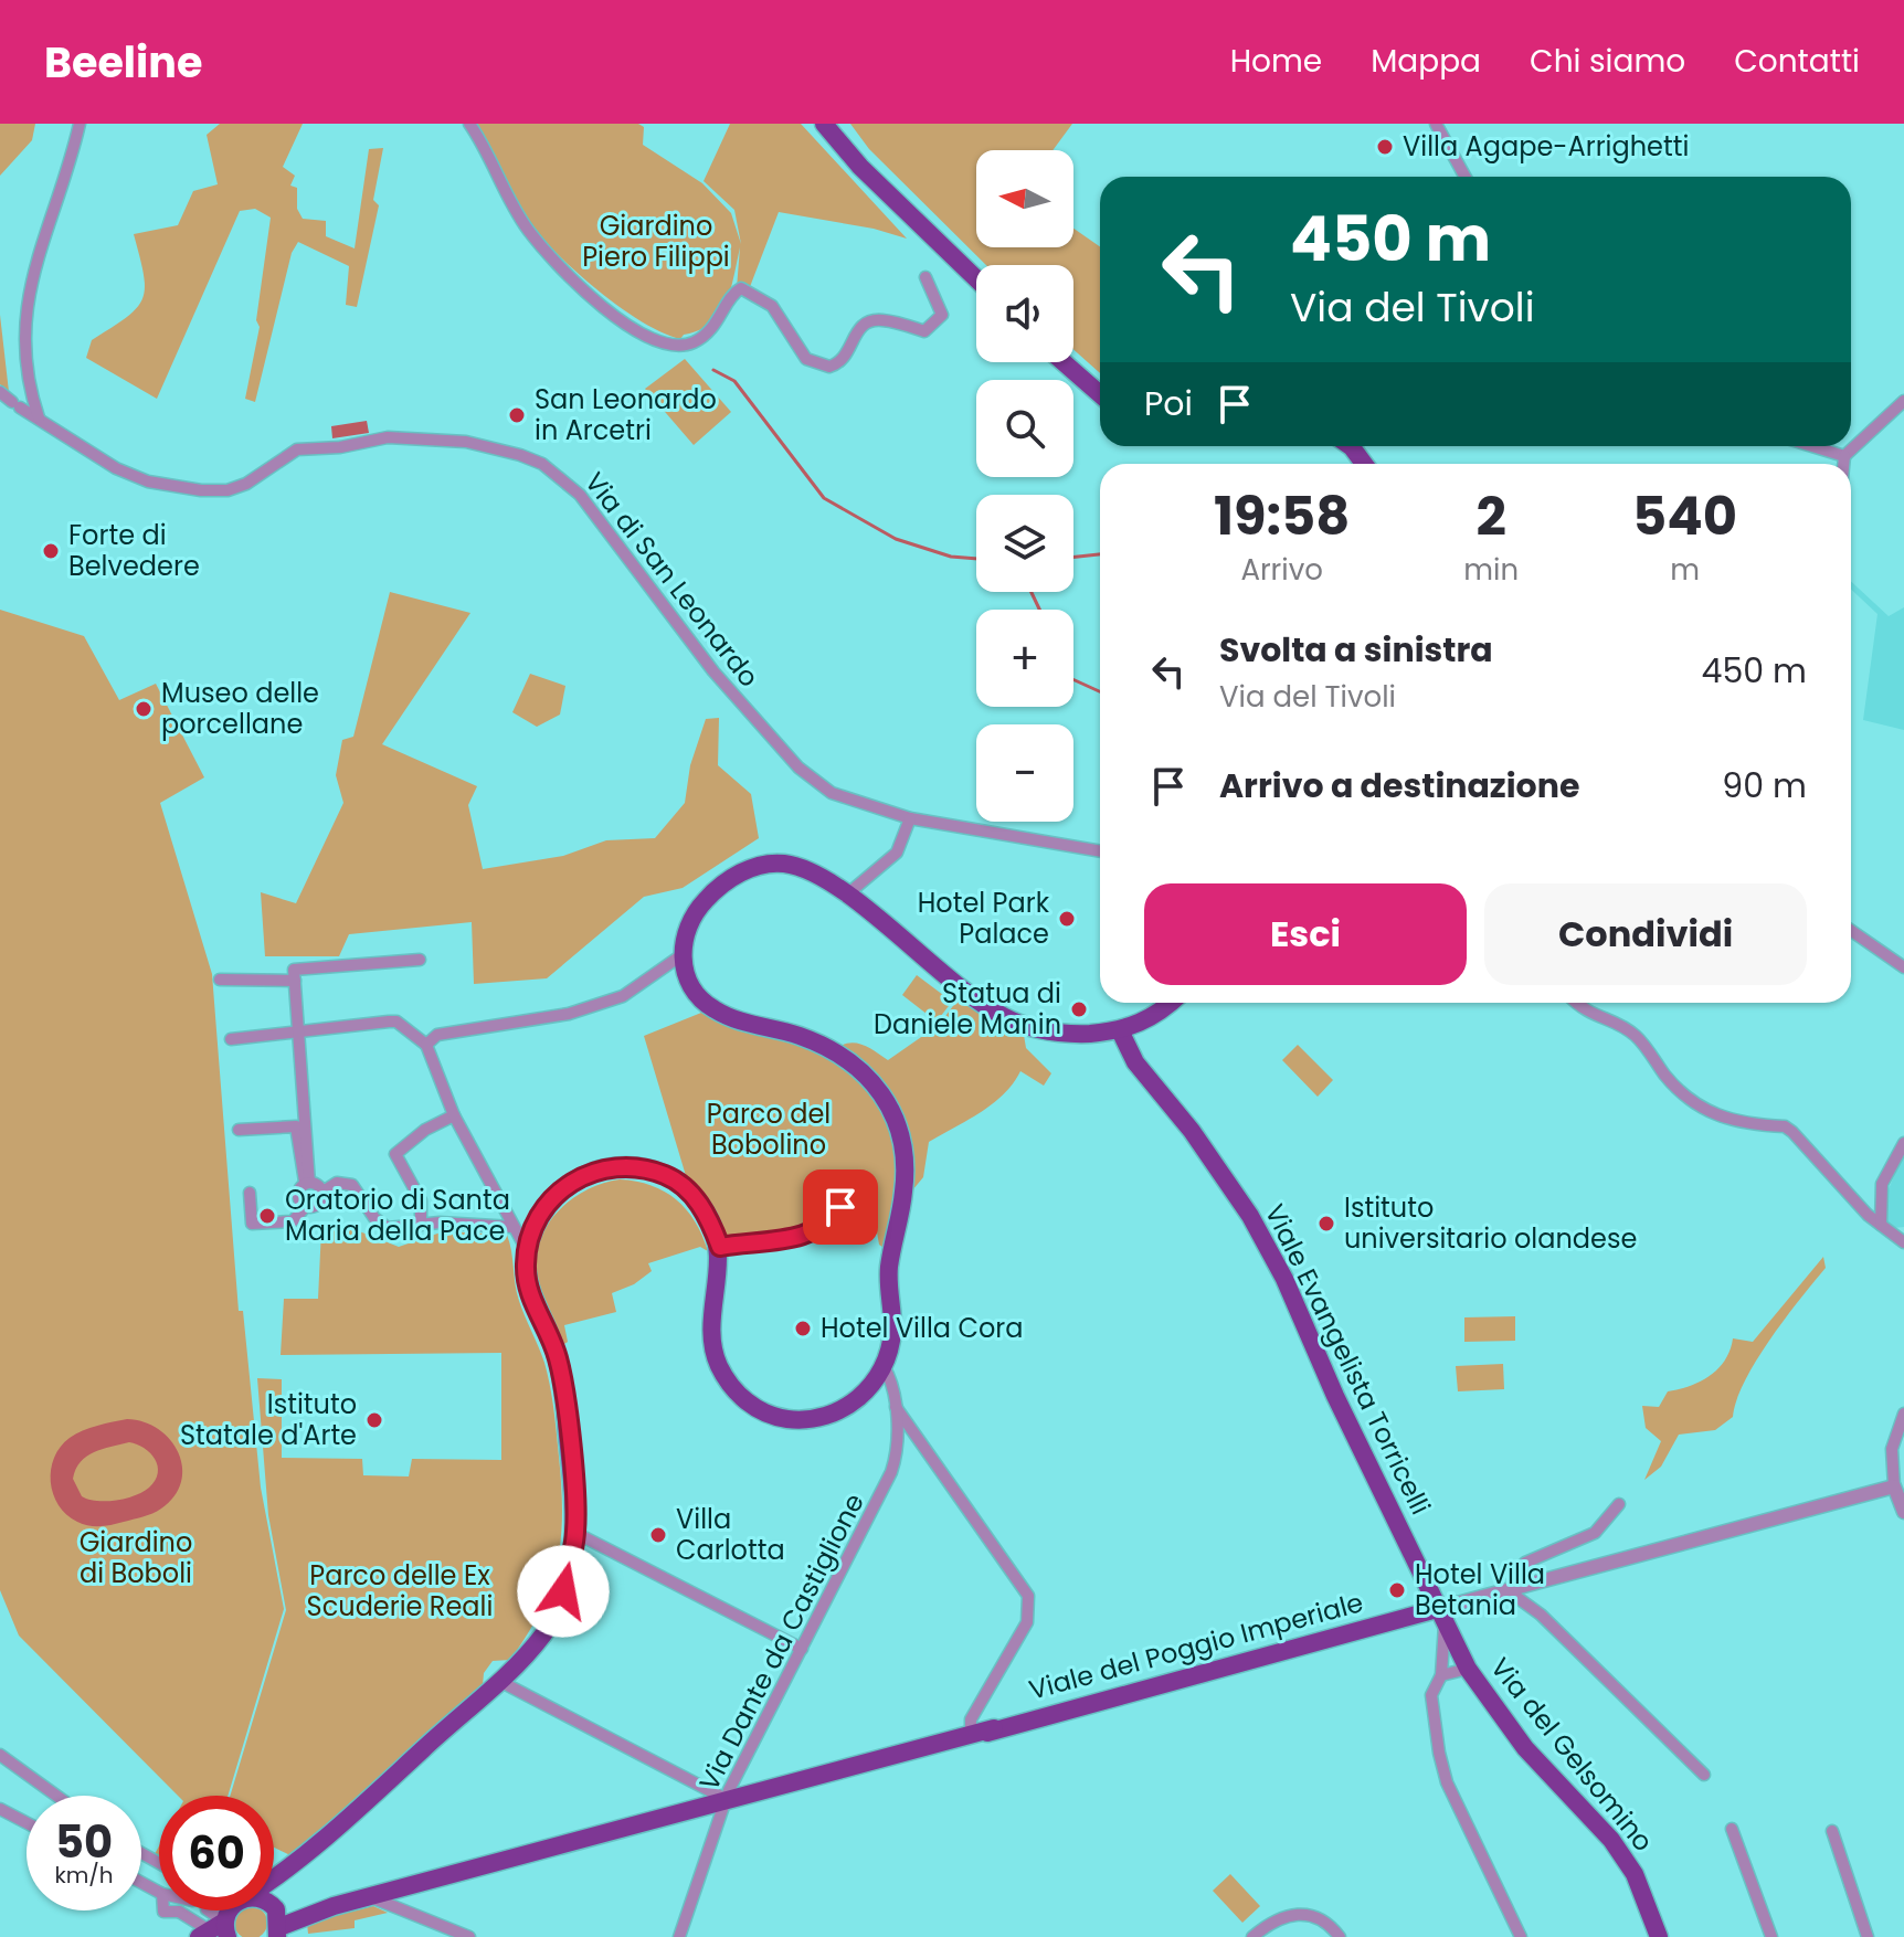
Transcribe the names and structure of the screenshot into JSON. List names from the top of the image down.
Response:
{
  "streets": {
    "main road": ["Viale Evangelista Torricelli", "Viale del Poggio Imperiale", "Via del Gelsomino"],
    "street": ["Via di San Leonardo", "Via Dante da Castiglione"]
  },
  "crossings": [
    ["Viale Evangelista Torricelli", "Viale del Poggio Imperiale"],
    ["Viale Evangelista Torricelli", "Via del Gelsomino"],
    ["Via Dante da Castiglione", "Viale del Poggio Imperiale"],
    ["Viale del Poggio Imperiale", "Via del Gelsomino"]
  ],
  "parks": [
    "Giardino Piero Filippi",
    "Parco del Bobolino",
    "Giardino di Boboli",
    "Parco delle Ex Scuderie Reali"
  ],
  "places": [
    "Villa Agape-Arrighetti",
    "San Leonardo in Arcetri",
    "Forte di Belvedere",
    "Museo delle porcellane",
    "Hotel Park Palace",
    "Statua di Daniele Manin",
    "Oratorio di Santa Maria della Pace",
    "Istituto universitario olandese",
    "Hotel Villa Cora",
    "Istituto Statale d'Arte",
    "Villa Carlotta",
    "Hotel Villa Betania"
  ],
  "north": "left",
  "page": {
    "header": "Beeline",
    "nav": [
      "Home",
      "Mappa",
      "Chi siamo",
      "Contatti"
    ],
    "map_buttons": ["+", "−"],
    "turn": ["450 m", "Via del Tivoli"],
    "then": "Poi",
    "eta": [
      "19:58",
      "Arrivo",
      "2",
      "min",
      "540",
      "m"
    ],
    "list": [
      {
        "name": "Svolta a sinistra",
        "note": "Via del Tivoli",
        "value": "450 m"
      },
      {
        "name": "Arrivo a destinazione",
        "value": "90 m"
      }
    ],
    "buttons": ["Esci", "Condividi"],
    "speed": "50 km/h",
    "limit": "60"
  }
}
